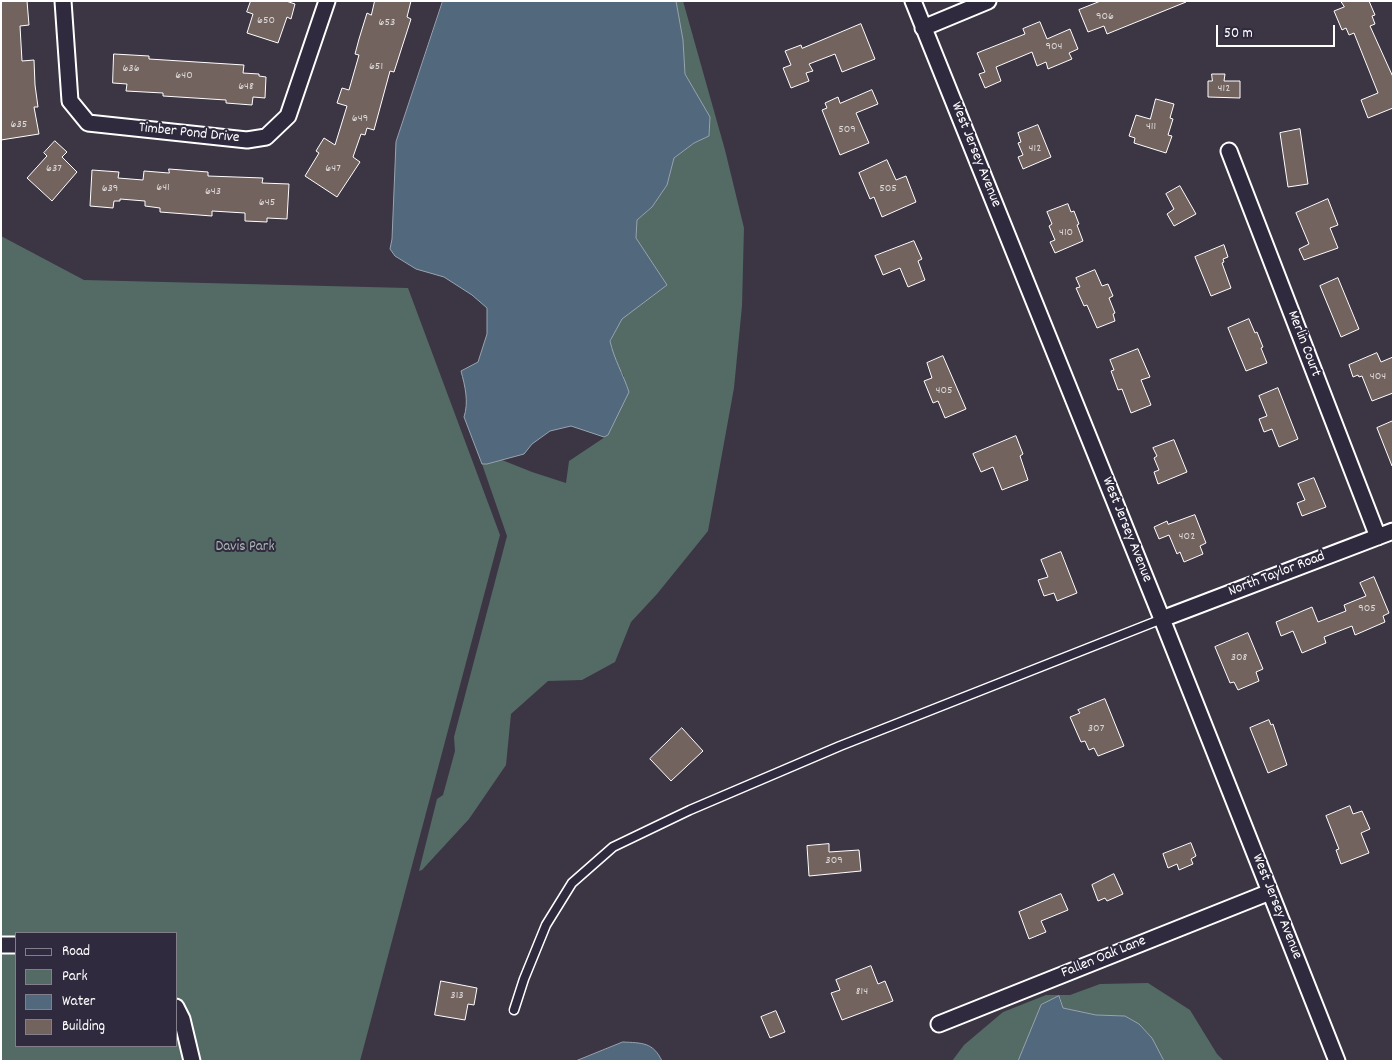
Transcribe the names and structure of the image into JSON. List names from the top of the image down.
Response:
{
  "streets": {
    "street": [
      "Timber Pond Drive",
      "West Jersey Avenue",
      "Merlin Court",
      "North Taylor Road",
      "Fallen Oak Lane"
    ]
  },
  "crossings": [
    ["West Jersey Avenue", "North Taylor Road"],
    ["West Jersey Avenue", "Fallen Oak Lane"],
    ["Merlin Court", "North Taylor Road"]
  ],
  "parks": ["Davis Park"],
  "house_numbers": [
    "906",
    "650",
    "653",
    "904",
    "651",
    "636",
    "640",
    "648",
    "412",
    "649",
    "635",
    "411",
    "509",
    "412",
    "637",
    "647",
    "641",
    "639",
    "505",
    "643",
    "645",
    "410",
    "404",
    "405",
    "402",
    "905",
    "308",
    "307",
    "309",
    "814",
    "313"
  ],
  "legend": [
    "Road",
    "Park",
    "Water",
    "Building"
  ],
  "scale_bar": "50 m"
}
